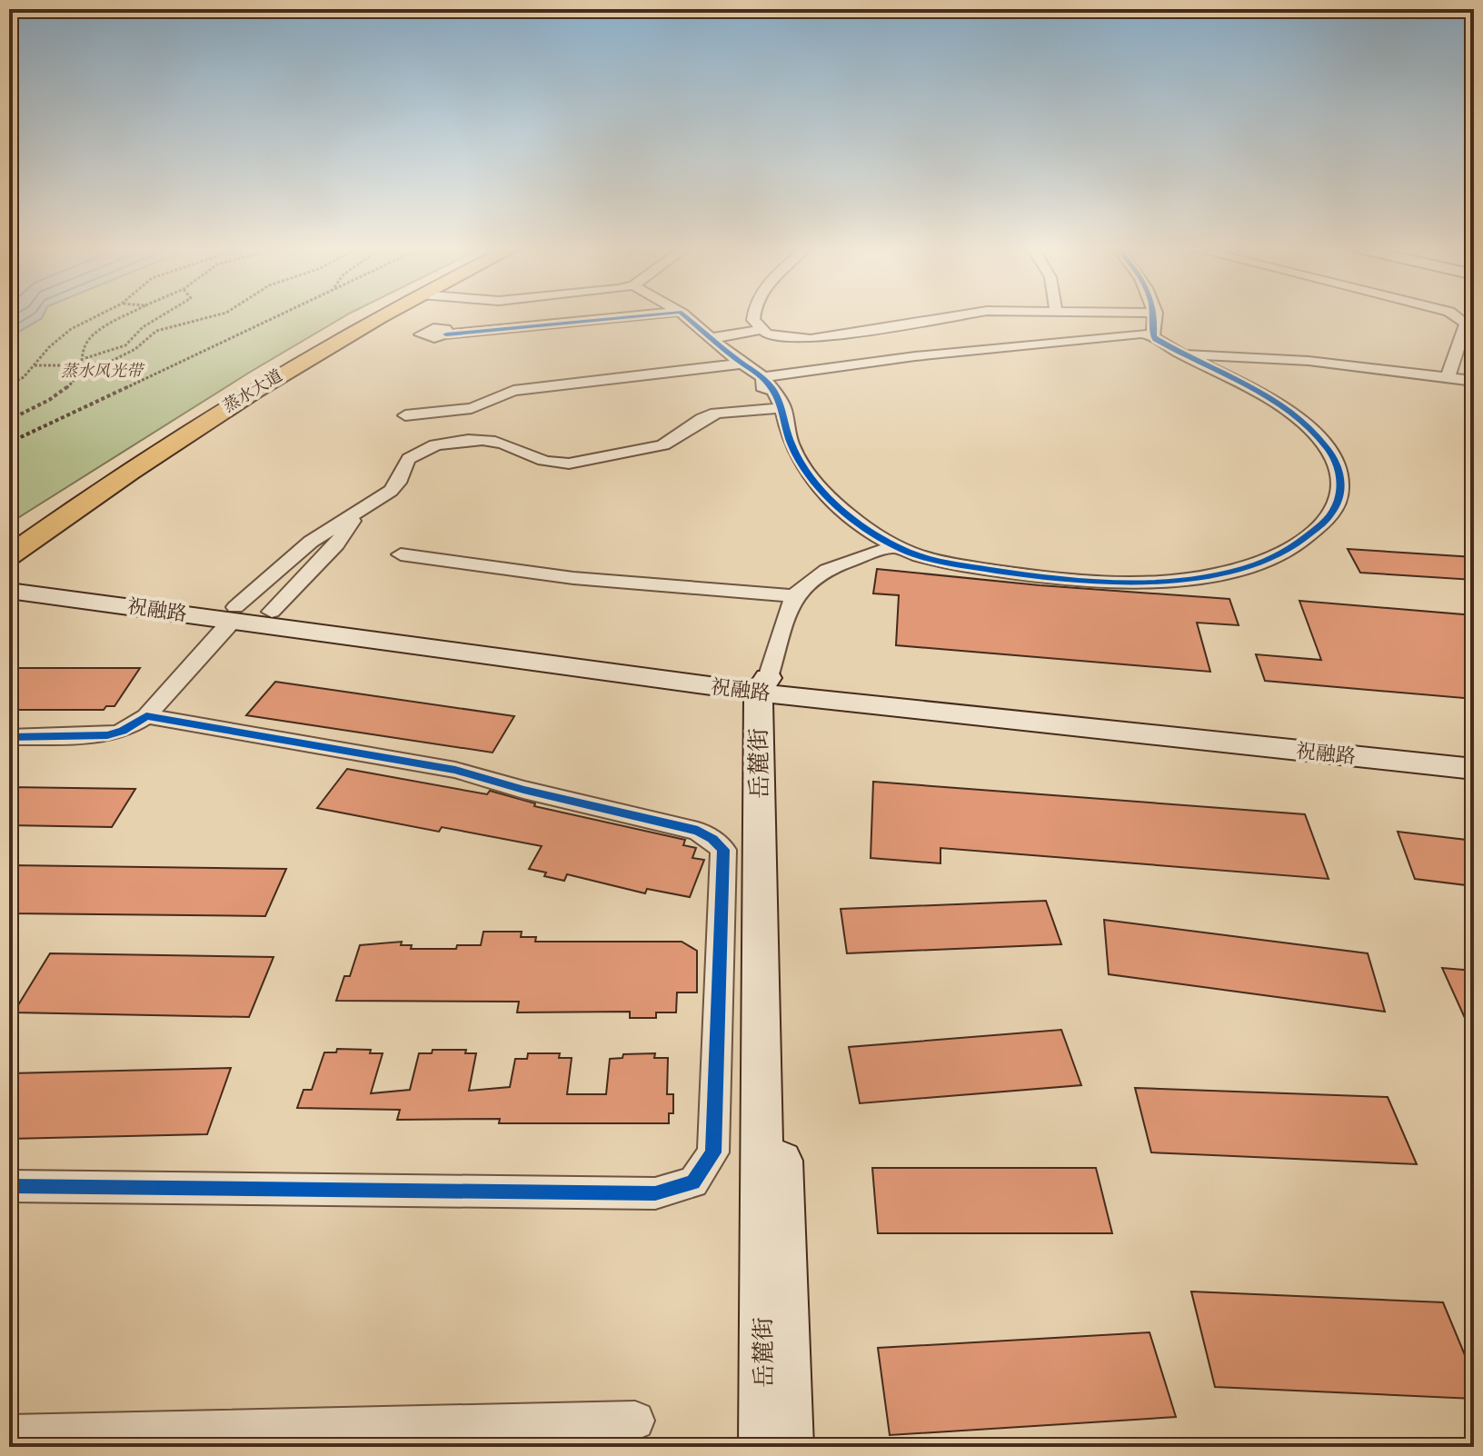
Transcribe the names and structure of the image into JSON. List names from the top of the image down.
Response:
{
  "streets": {
    "main road": ["蒸水大道", "祝融路", "岳麓街"]
  },
  "crossings": [
    ["祝融路", "岳麓街"]
  ],
  "parks": ["蒸水风光带"]
}
